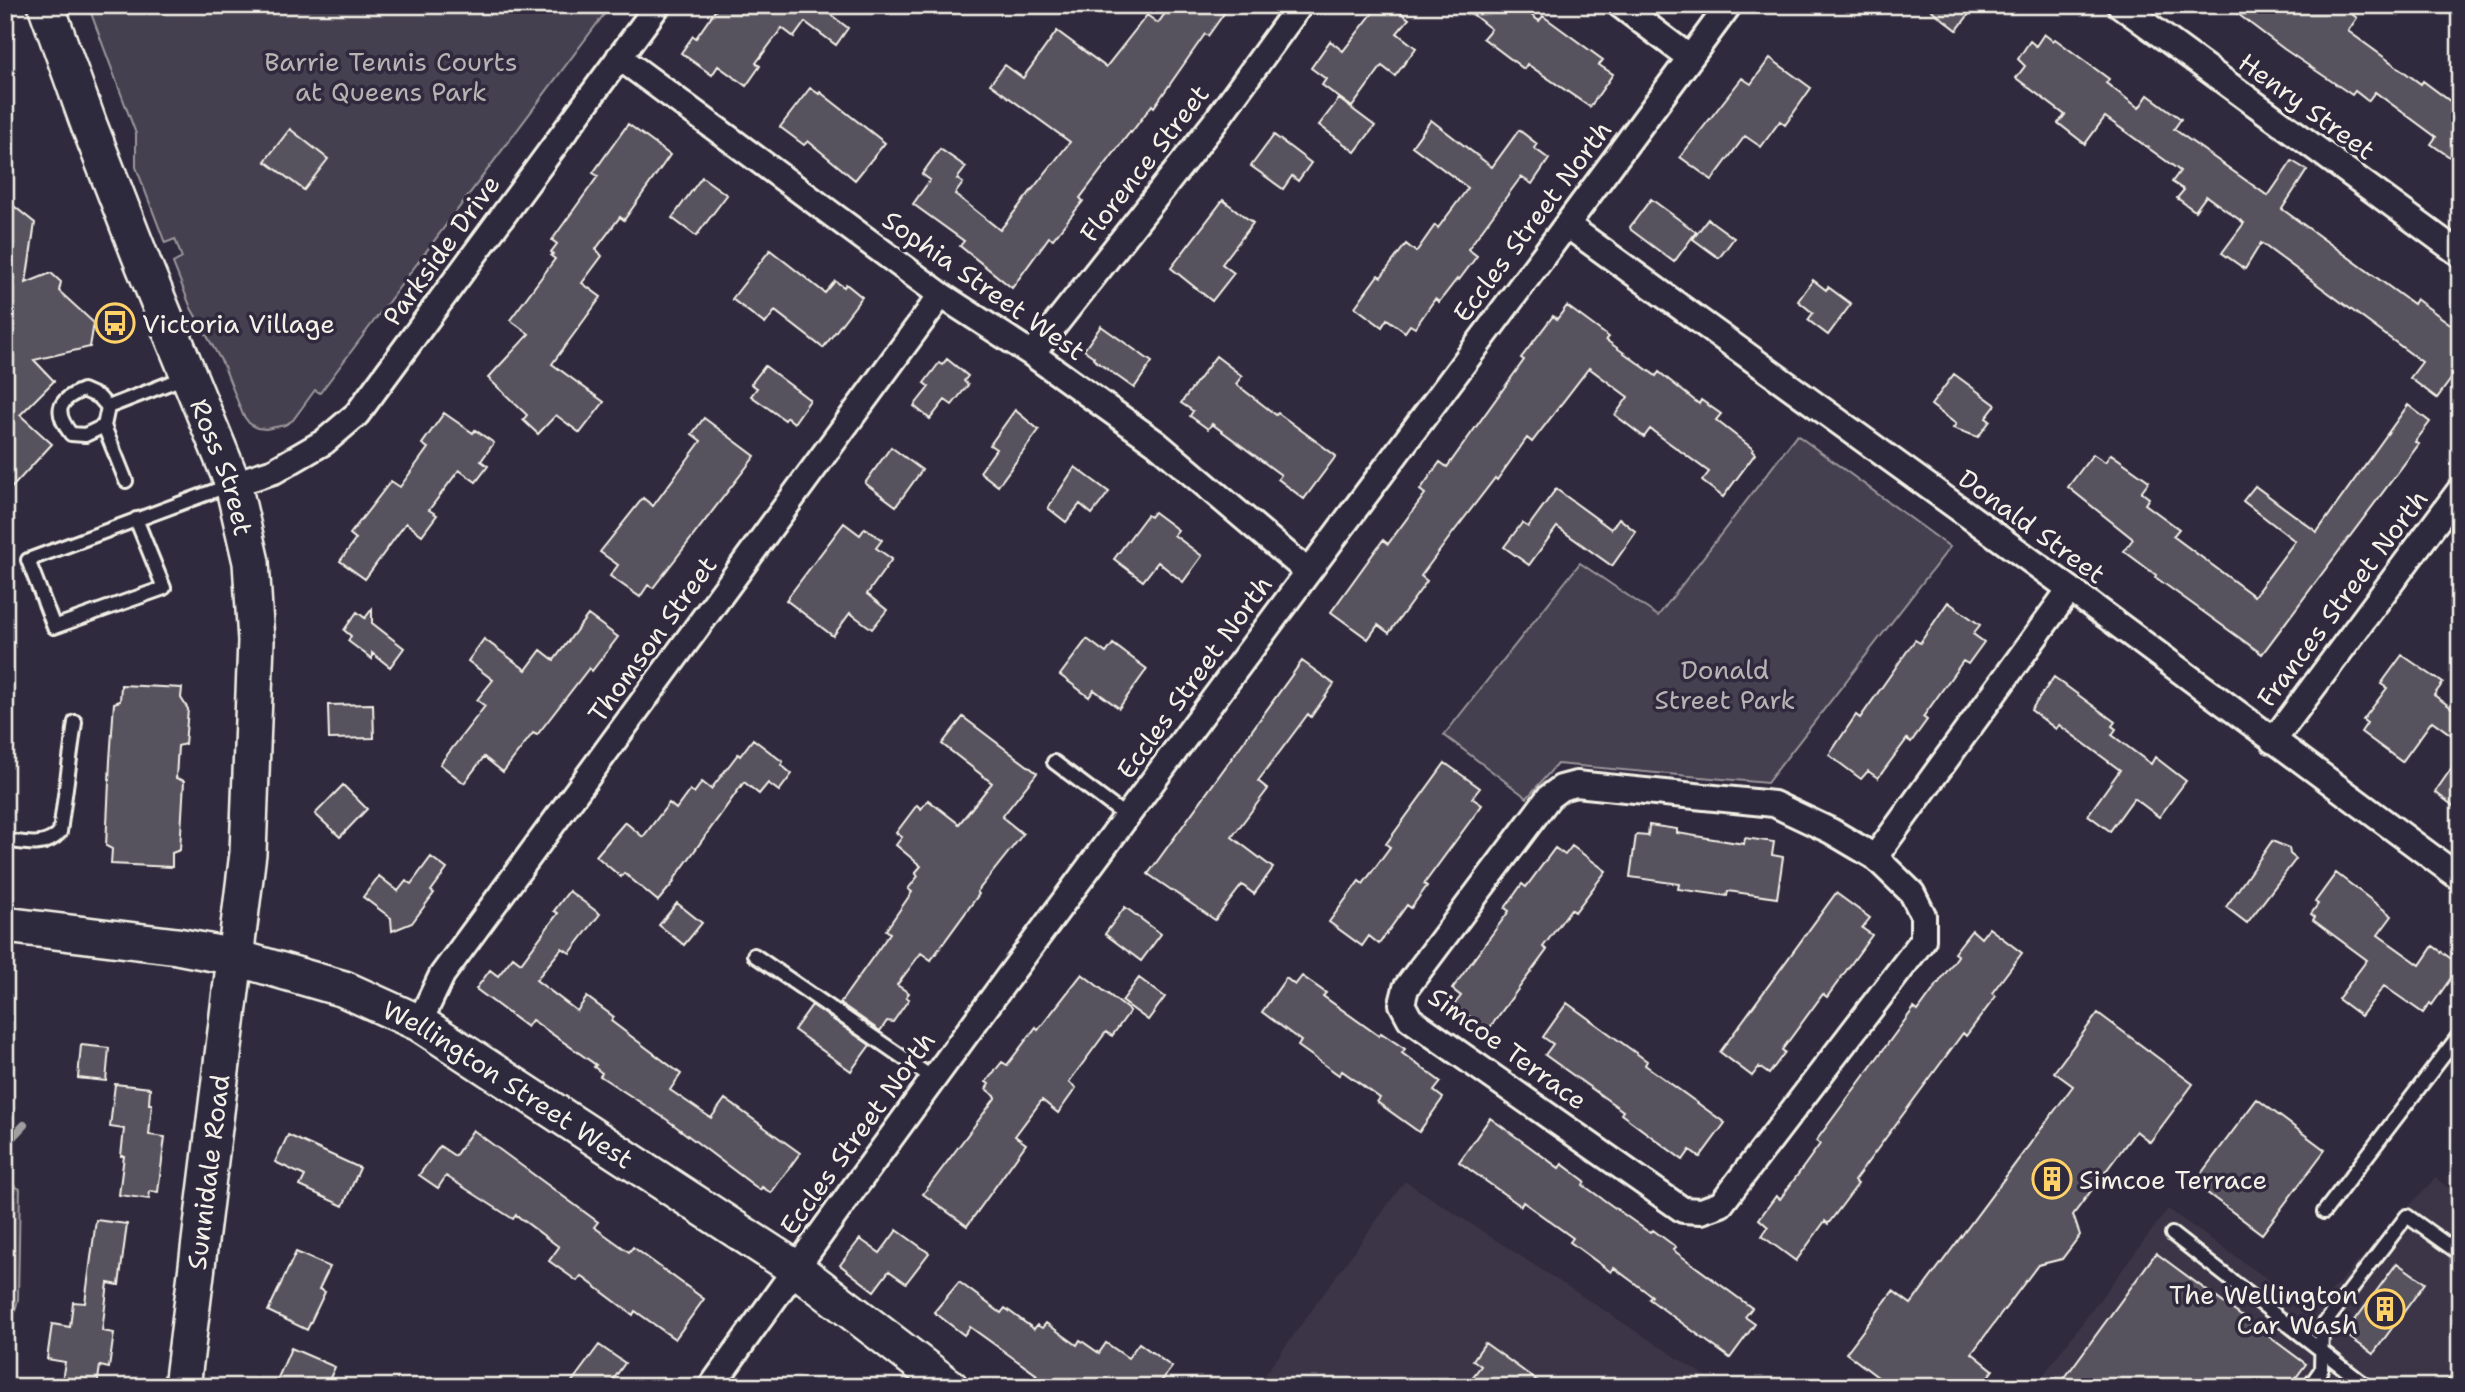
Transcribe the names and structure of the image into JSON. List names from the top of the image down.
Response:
{
  "streets": {
    "main road": ["Ross Street", "Wellington Street West", "Sunnidale Road"],
    "street": [
      "Henry Street",
      "Florence Street",
      "Eccles Street North",
      "Parkside Drive",
      "Sophia Street West",
      "Donald Street",
      "Frances Street North",
      "Thomson Street",
      "Simcoe Terrace"
    ]
  },
  "crossings": [
    ["Florence Street", "Sophia Street West"],
    ["Eccles Street North", "Sophia Street West"],
    ["Eccles Street North", "Donald Street"],
    ["Eccles Street North", "Wellington Street West"],
    ["Parkside Drive", "Sophia Street West"],
    ["Parkside Drive", "Ross Street"],
    ["Sophia Street West", "Thomson Street"],
    ["Ross Street", "Wellington Street West"],
    ["Ross Street", "Sunnidale Road"],
    ["Donald Street", "Frances Street North"],
    ["Thomson Street", "Wellington Street West"],
    ["Wellington Street West", "Sunnidale Road"]
  ],
  "parks": ["Barrie Tennis Courts at Queens Park", "Donald Street Park"],
  "places": {
    "bus stop": ["Victoria Village"],
    "building": ["Simcoe Terrace", "The Wellington Car Wash"]
  }
}
